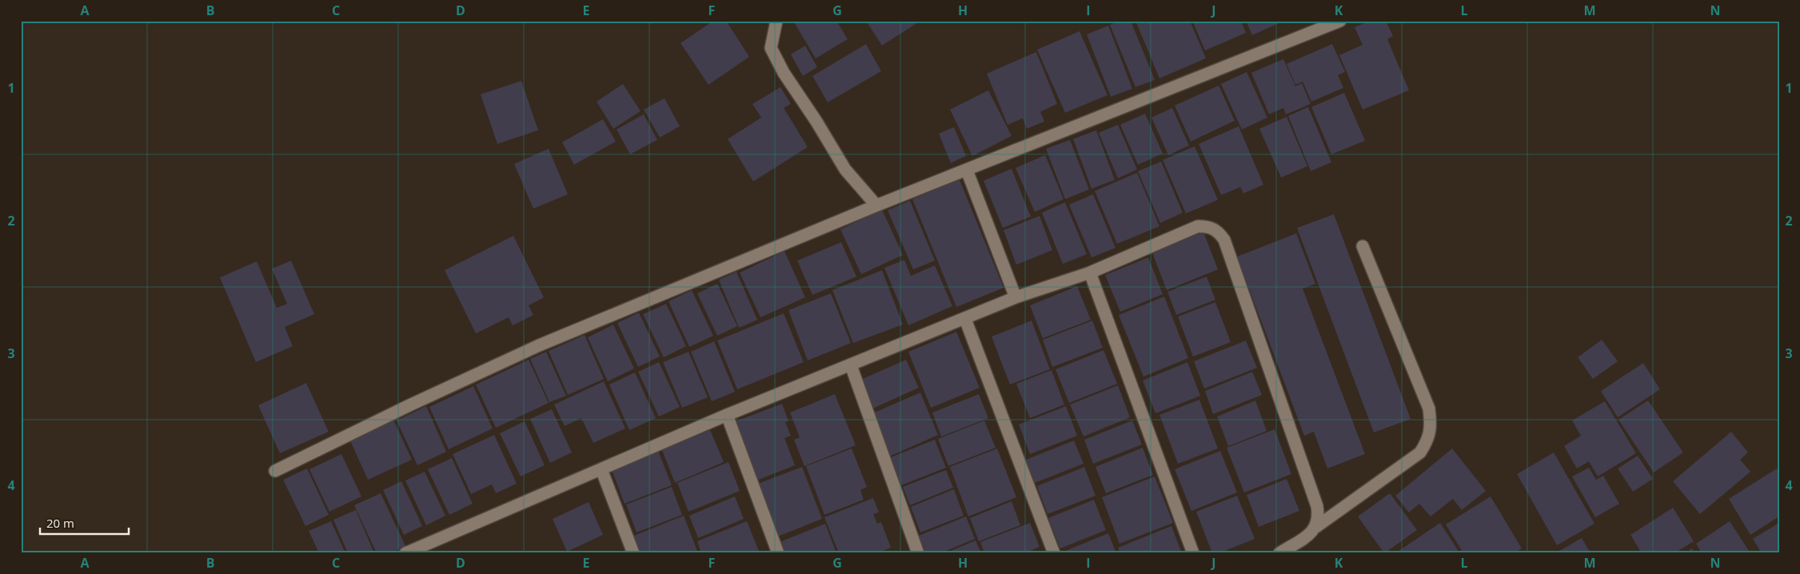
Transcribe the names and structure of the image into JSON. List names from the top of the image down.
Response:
{
  "scale_bar": "20 m",
  "grid": {
    "columns": [
      "A",
      "B",
      "C",
      "D",
      "E",
      "F",
      "G",
      "H",
      "I",
      "J",
      "K",
      "L",
      "M",
      "N"
    ],
    "rows": [
      "1",
      "2",
      "3",
      "4"
    ]
  }
}
